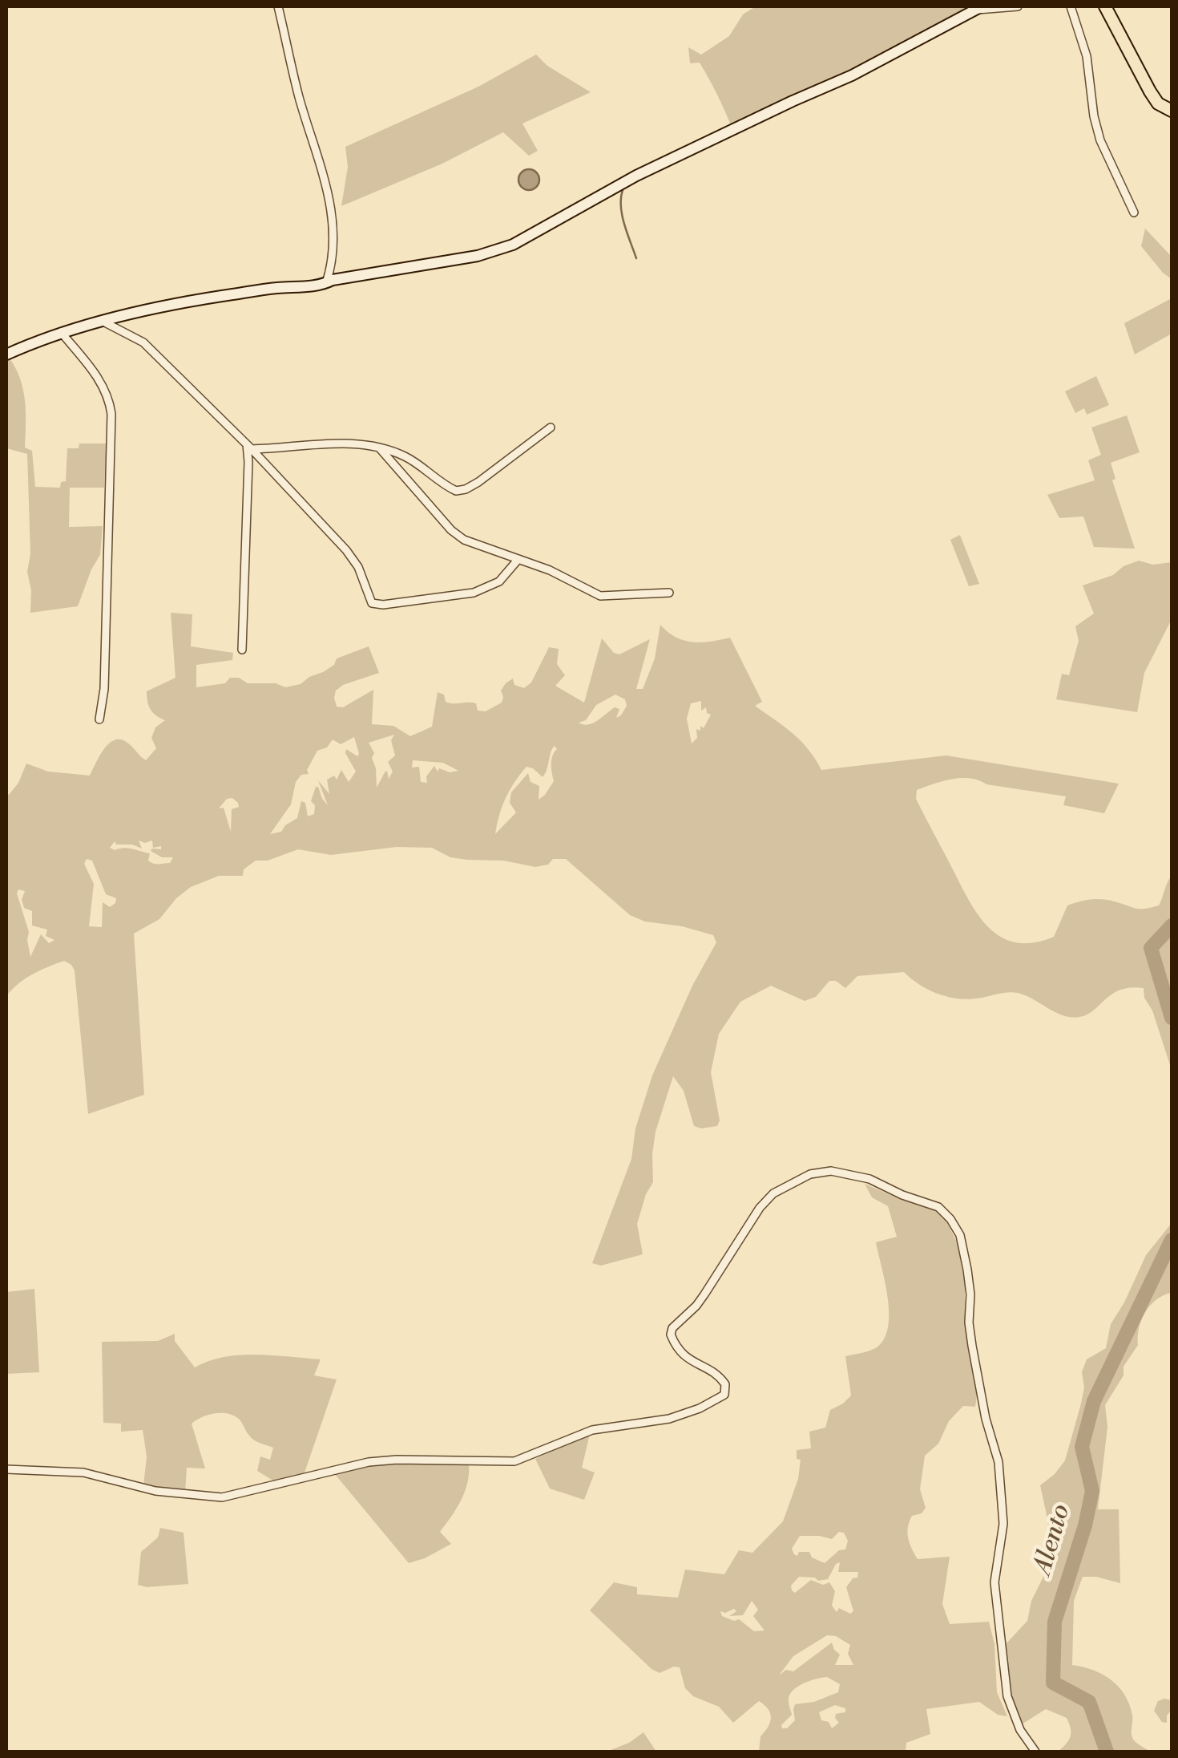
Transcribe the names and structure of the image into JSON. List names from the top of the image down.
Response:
{
  "water": ["Alento"]
}
